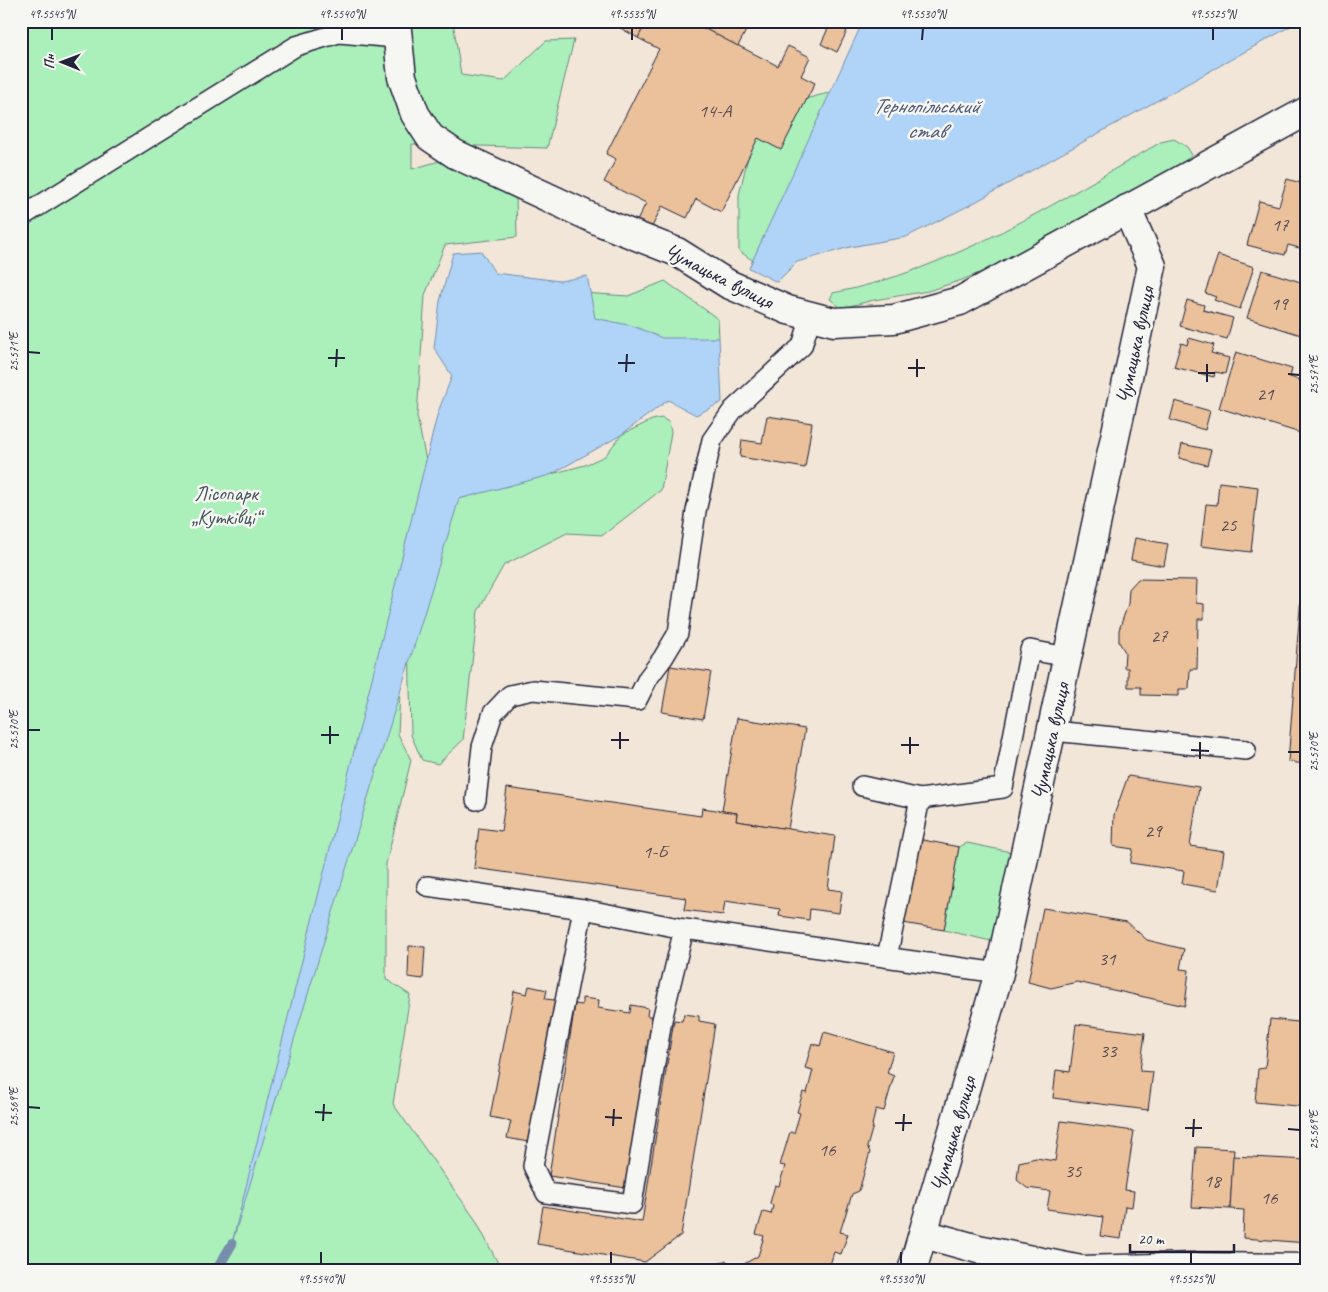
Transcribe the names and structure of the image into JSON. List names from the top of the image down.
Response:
{
  "streets": {
    "street": ["Чумацька вулиця"]
  },
  "water": ["Тернопільський став"],
  "parks": ["Лісопарк „Кутківці“"],
  "house_numbers": [
    "14-А",
    "17",
    "19",
    "21",
    "25",
    "27",
    "29",
    "1-Б",
    "31",
    "33",
    "16",
    "35",
    "18",
    "16"
  ],
  "scale_bar": "20 m",
  "north": "left",
  "coordinates": [
    "49.5545°N",
    "49.5540°N",
    "49.5535°N",
    "49.5530°N",
    "49.5525°N",
    "25.571°E",
    "25.570°E",
    "25.569°E"
  ]
}
